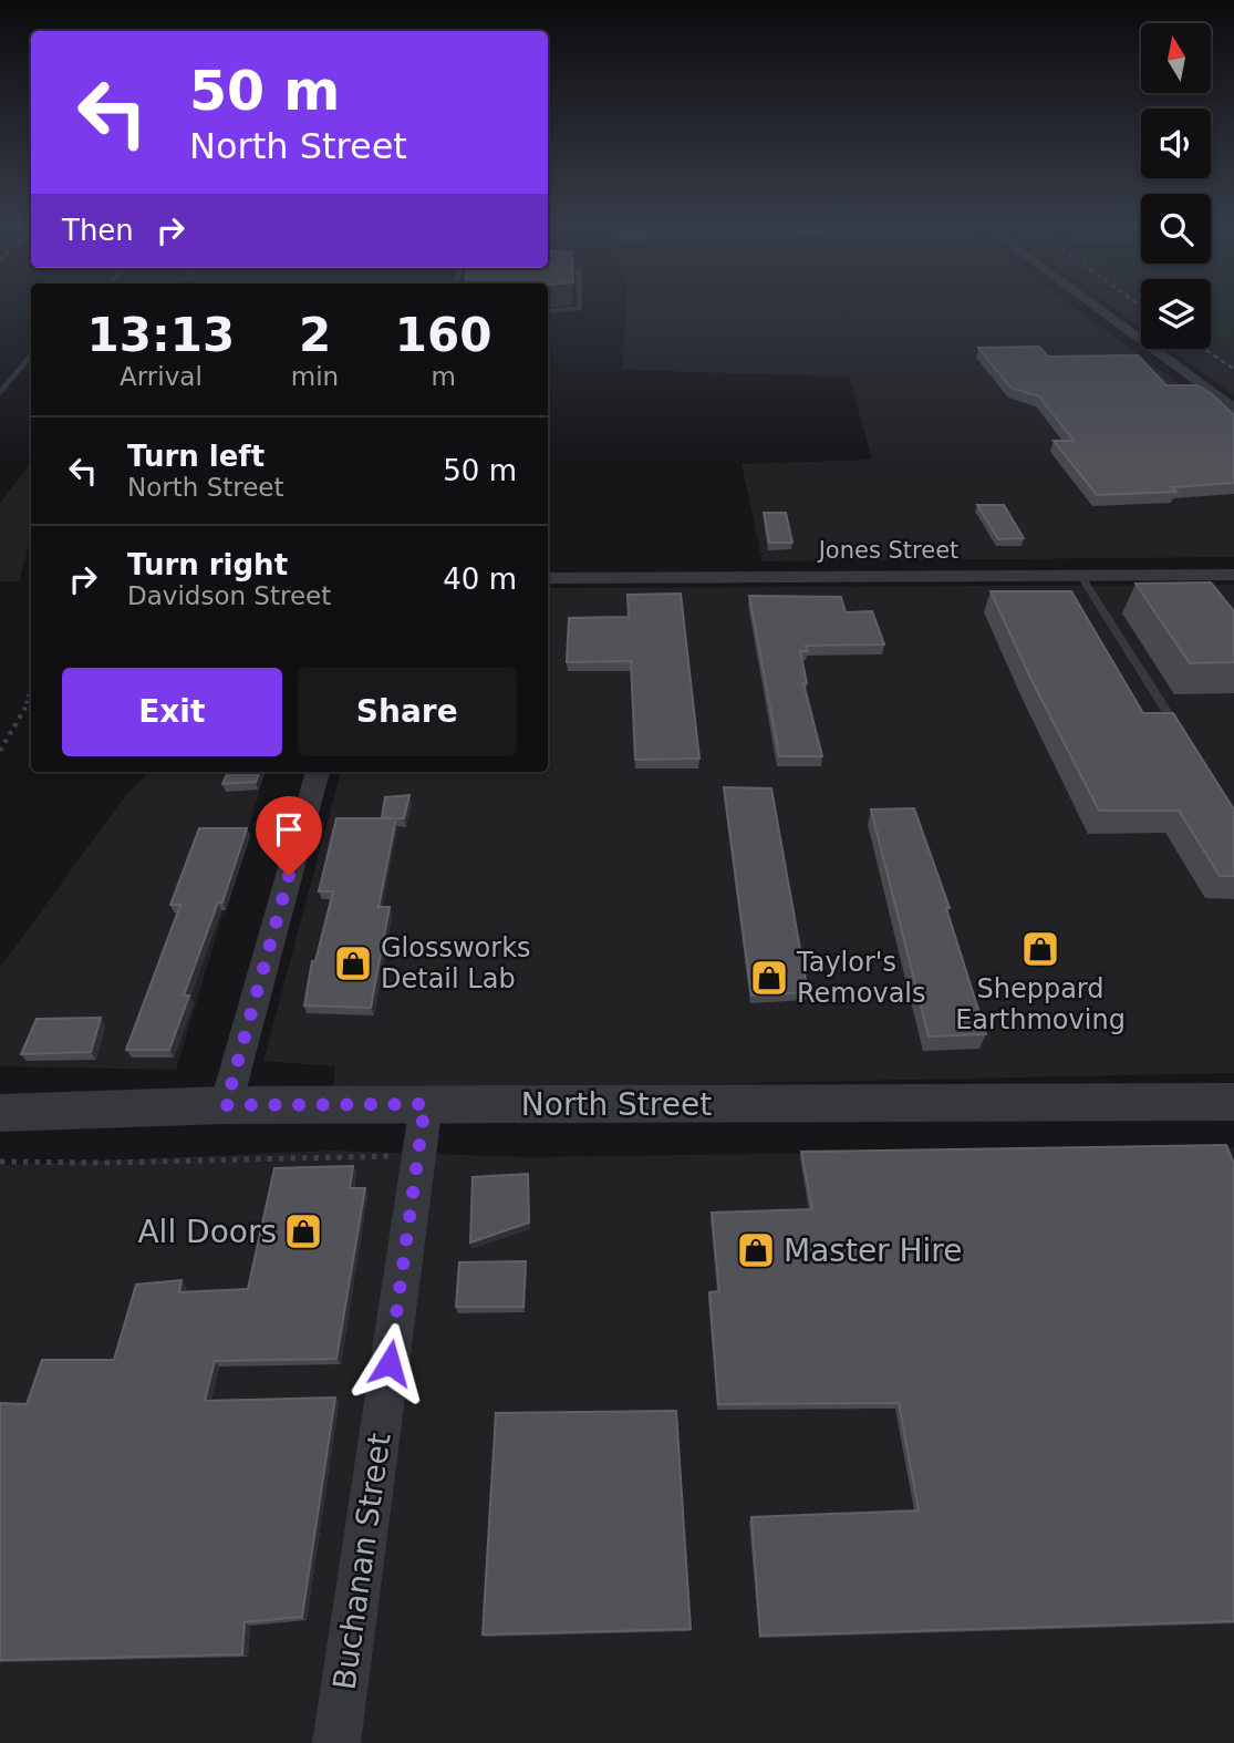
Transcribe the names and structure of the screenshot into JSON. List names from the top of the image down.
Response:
{
  "streets": {
    "street": ["Jones Street", "North Street", "Buchanan Street"]
  },
  "crossings": [
    ["North Street", "Buchanan Street"]
  ],
  "places": {
    "shop": [
      "Sheppard Earthmoving",
      "Glossworks Detail Lab",
      "Taylor's Removals",
      "All Doors",
      "Master Hire"
    ]
  },
  "north": "top",
  "page": {
    "turn": ["50 m", "North Street"],
    "then": "Then",
    "eta": [
      "13:13",
      "Arrival",
      "2",
      "min",
      "160",
      "m"
    ],
    "list": [
      {
        "name": "Turn left",
        "note": "North Street",
        "value": "50 m"
      },
      {
        "name": "Turn right",
        "note": "Davidson Street",
        "value": "40 m"
      }
    ],
    "buttons": ["Exit", "Share"]
  }
}
